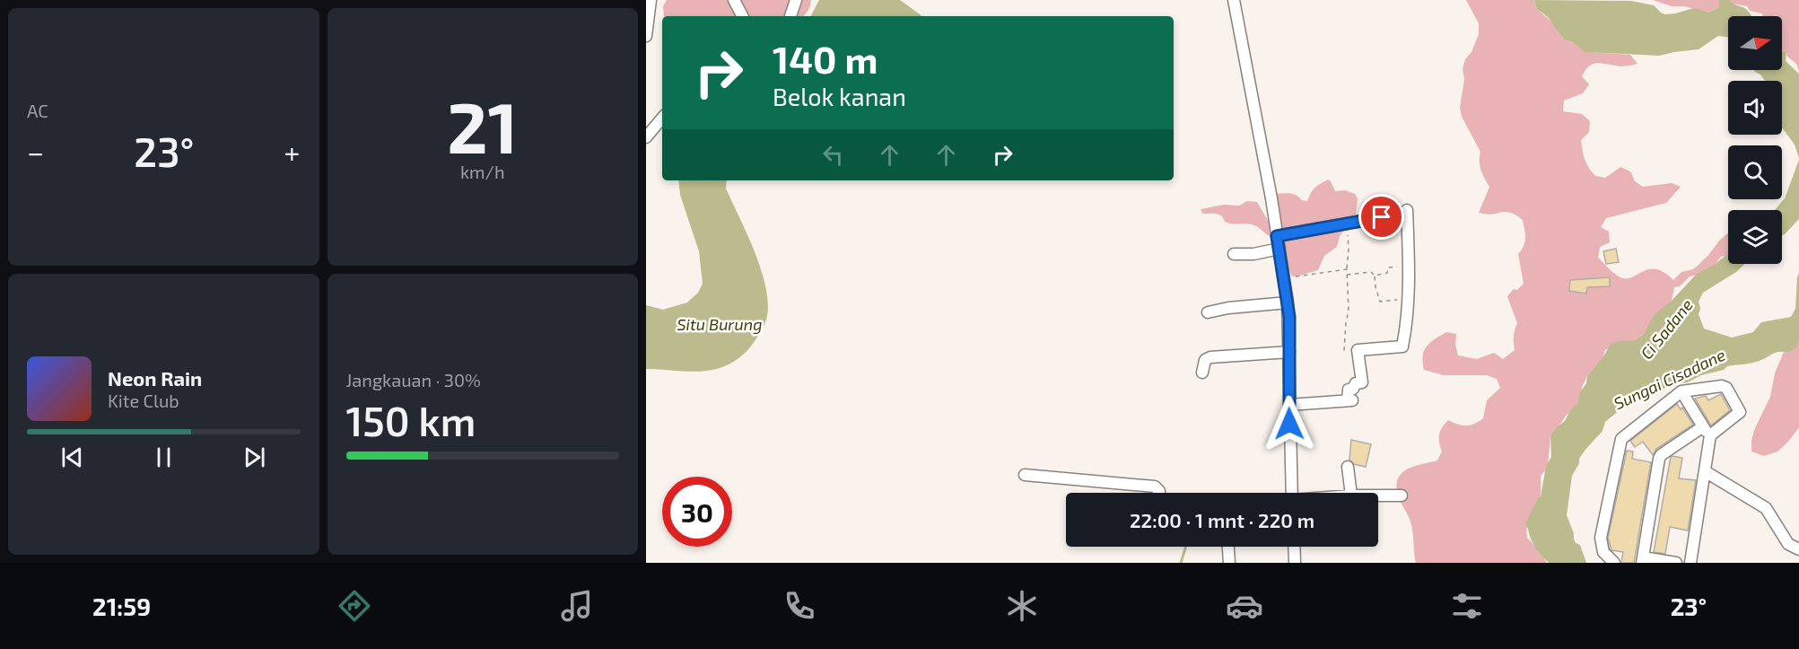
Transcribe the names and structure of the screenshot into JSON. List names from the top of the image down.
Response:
{
  "water": ["Situ Burung", "Ci Sadane", "Sungai Cisadane"],
  "north": "right",
  "page": {
    "tile": [
      "AC",
      ["21", "km/h"],
      ["Jangkauan · 30%", "150 km"]
    ],
    "turn": ["140 m", "Belok kanan"],
    "heat": ["−", "23°", "+"],
    "song": ["Neon Rain", "Kite Club"],
    "limit": "30",
    "trip": "22:00 · 1 mnt · 220 m",
    "tabs": ["21:59", "23°"]
  }
}
